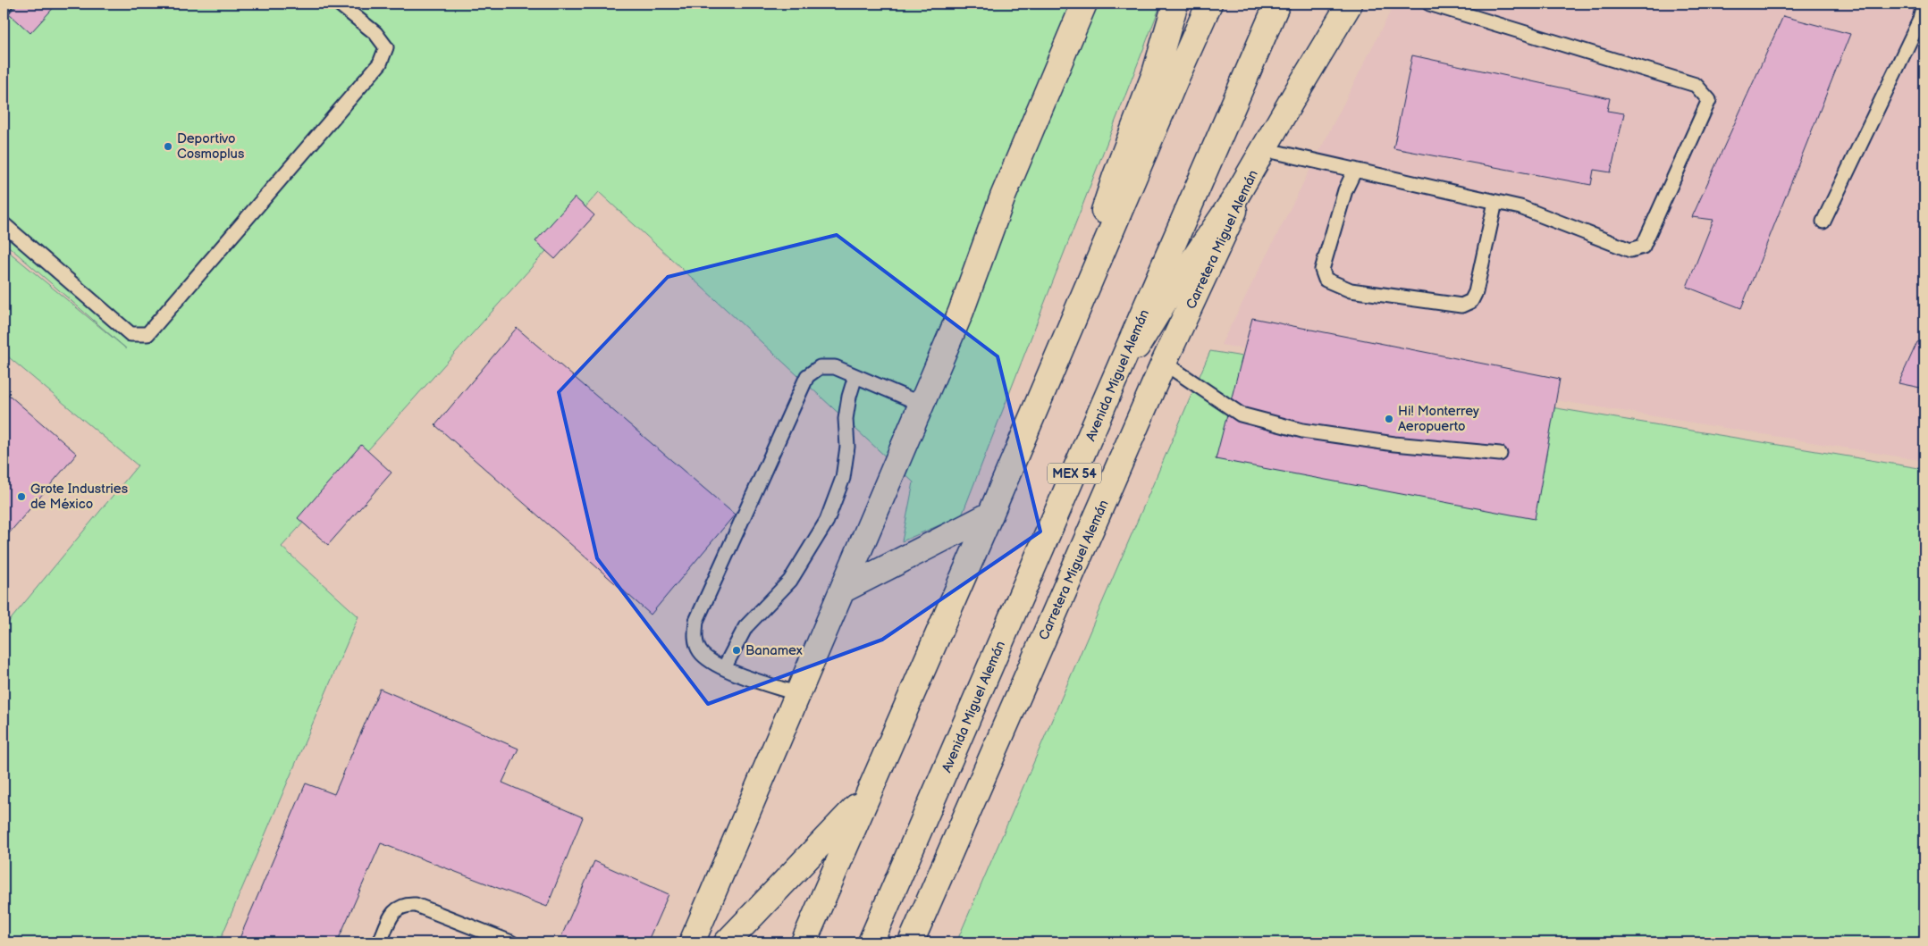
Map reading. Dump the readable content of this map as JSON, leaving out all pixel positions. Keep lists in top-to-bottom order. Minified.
{"streets":{"main road":["Carretera Miguel Alemán","Avenida Miguel Alemán","MEX 54"]},"places":["Deportivo Cosmoplus","Hi! Monterrey Aeropuerto","Grote Industries de México","Banamex"]}
